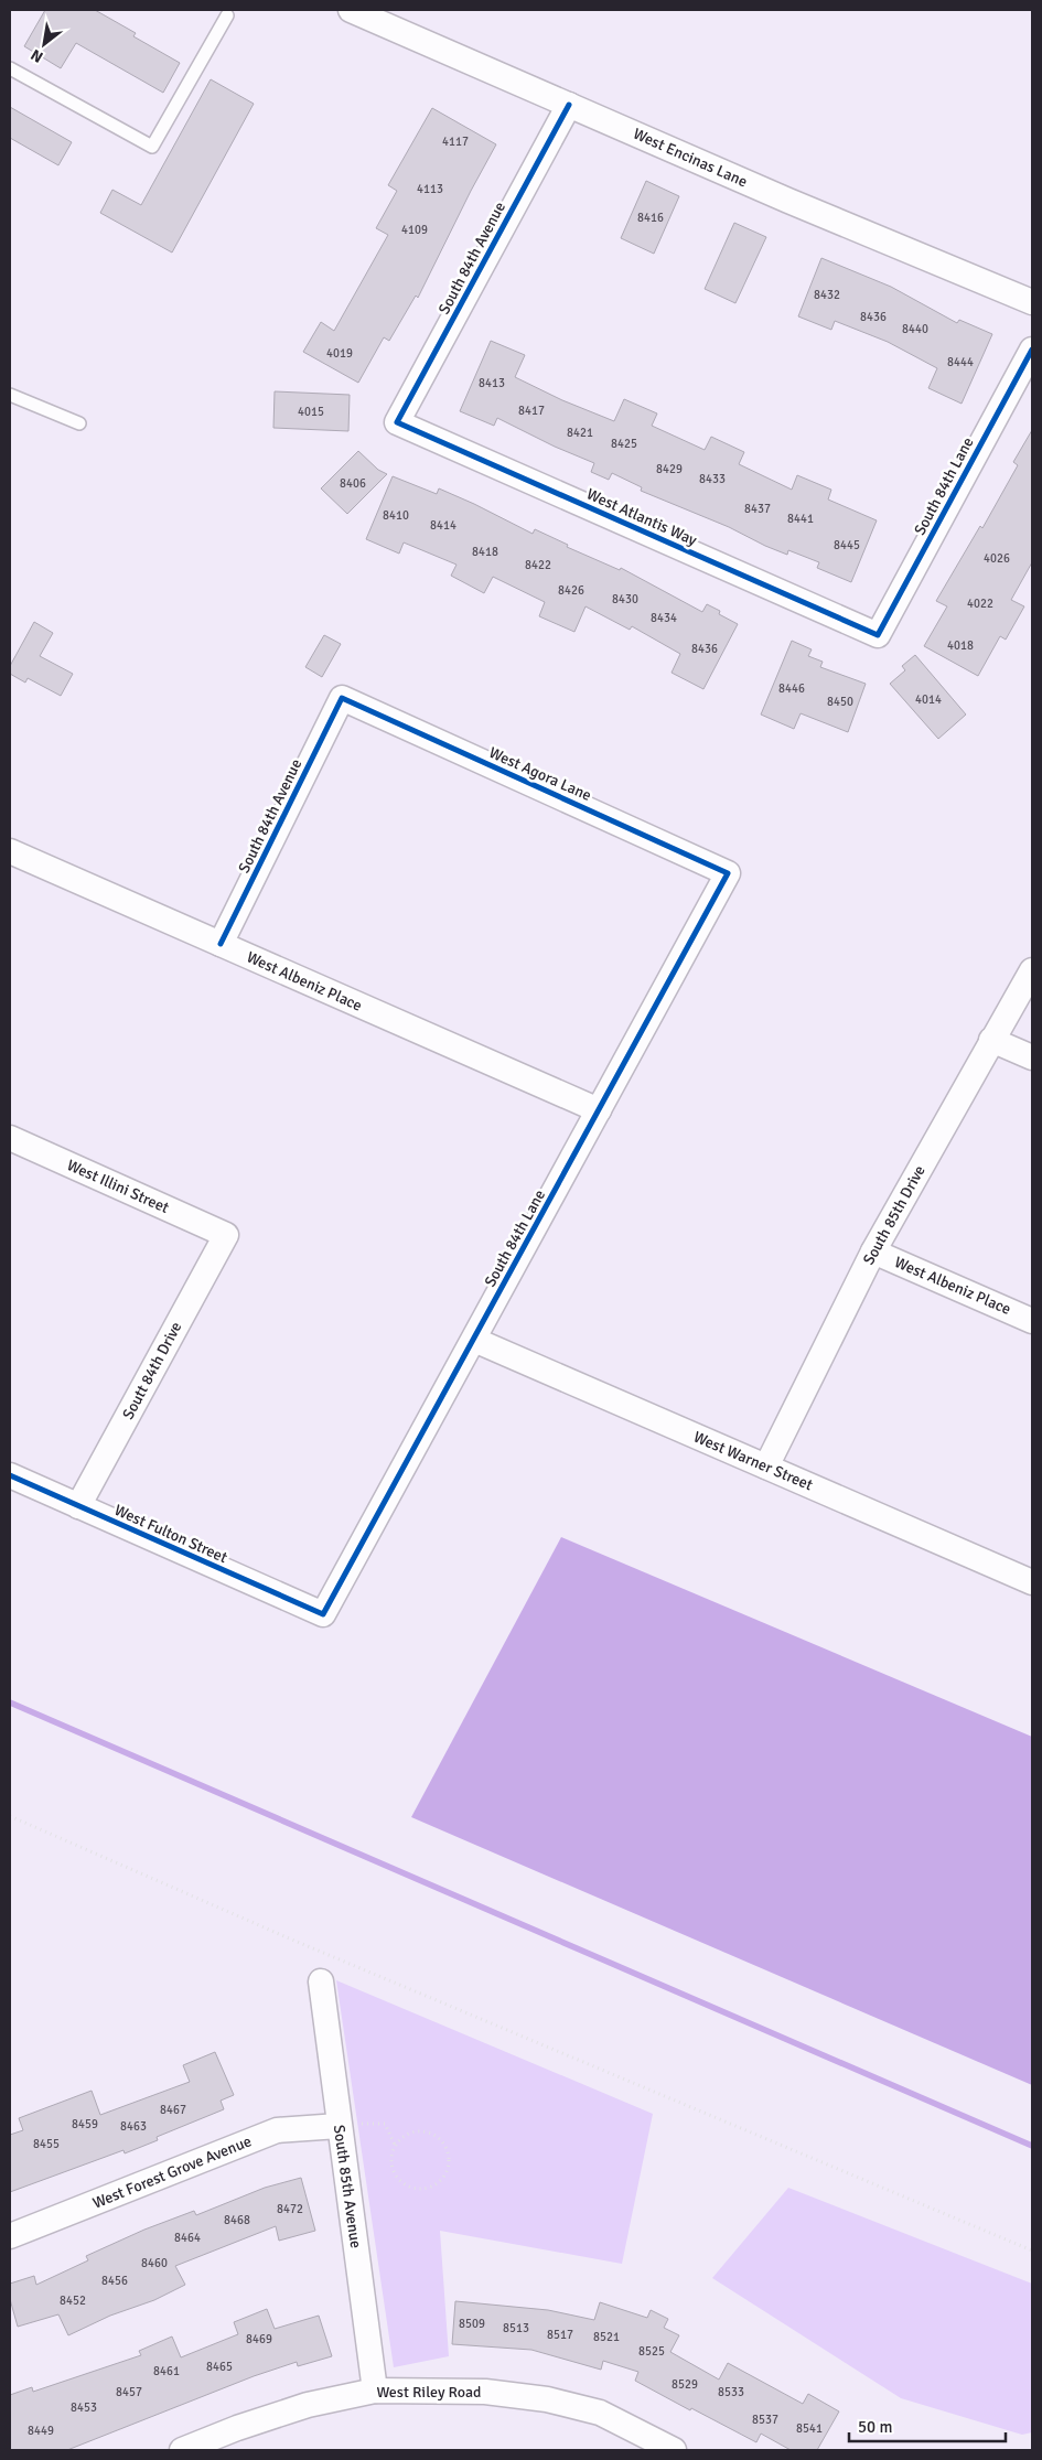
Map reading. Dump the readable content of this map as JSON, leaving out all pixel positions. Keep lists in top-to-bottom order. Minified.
{"streets":{"street":["West Encinas Lane","South 84th Avenue","South 84th Lane","West Atlantis Way","West Agora Lane","West Albeniz Place","West Illini Street","South 85th Drive","Soutt 84th Drive","West Warner Street","West Fulton Street","West Forest Grove Avenue","South 85th Avenue","West Riley Road"]},"crossings":[["West Encinas Lane","South 84th Avenue"],["South 84th Avenue","West Atlantis Way"],["South 84th Avenue","West Agora Lane"],["South 84th Avenue","West Albeniz Place"],["South 84th Lane","West Atlantis Way"],["South 84th Lane","West Agora Lane"],["South 84th Lane","West Albeniz Place"],["South 84th Lane","West Warner Street"],["South 84th Lane","West Fulton Street"],["West Albeniz Place","South 85th Drive"],["West Illini Street","Soutt 84th Drive"],["South 85th Drive","West Warner Street"],["Soutt 84th Drive","West Fulton Street"],["West Forest Grove Avenue","South 85th Avenue"],["South 85th Avenue","West Riley Road"]],"house_numbers":["4117","4113","8416","4109","8432","8436","8440","4019","8444","8413","8417","4015","8421","8425","8429","8433","8406","8437","8410","8441","8414","8445","8418","4026","8422","8426","8430","4022","8434","4018","8436","8446","4014","8450","8467","8459","8463","8455","8472","8468","8464","8460","8456","8452","8509","8513","8517","8521","8469","8525","8465","8461","8529","8457","8533","8453","8537","8541","8449"],"scale_bar":"50 m","north":"bottom left"}
